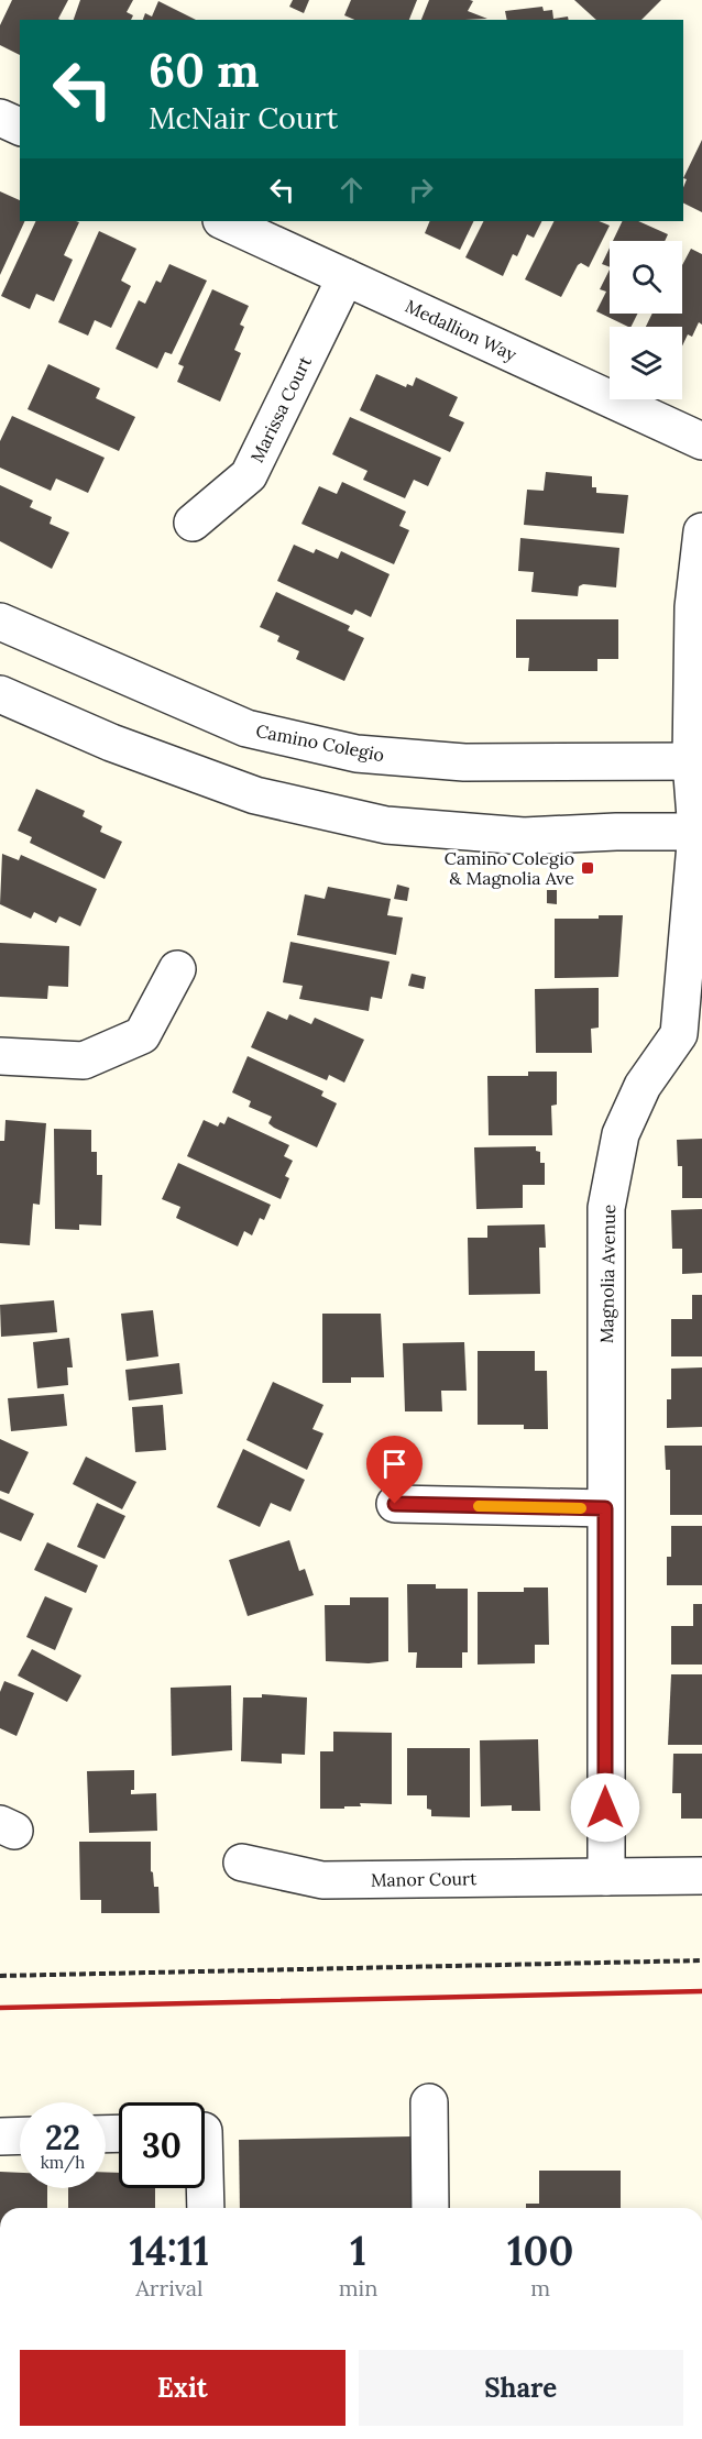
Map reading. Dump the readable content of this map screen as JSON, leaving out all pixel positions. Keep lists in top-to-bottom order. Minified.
{"streets":{"street":["Medallion Way","Marissa Court","Camino Colegio","Magnolia Avenue","Manor Court"]},"crossings":[["Medallion Way","Marissa Court"],["Camino Colegio","Magnolia Avenue"],["Magnolia Avenue","Manor Court"]],"places":{"transit":["Camino Colegio & Magnolia Ave"]},"page":{"turn":["60 m","McNair Court"],"speed":"22 km/h","limit":"30","eta":["14:11","Arrival","1","min","100","m"],"buttons":["Exit","Share"]}}
